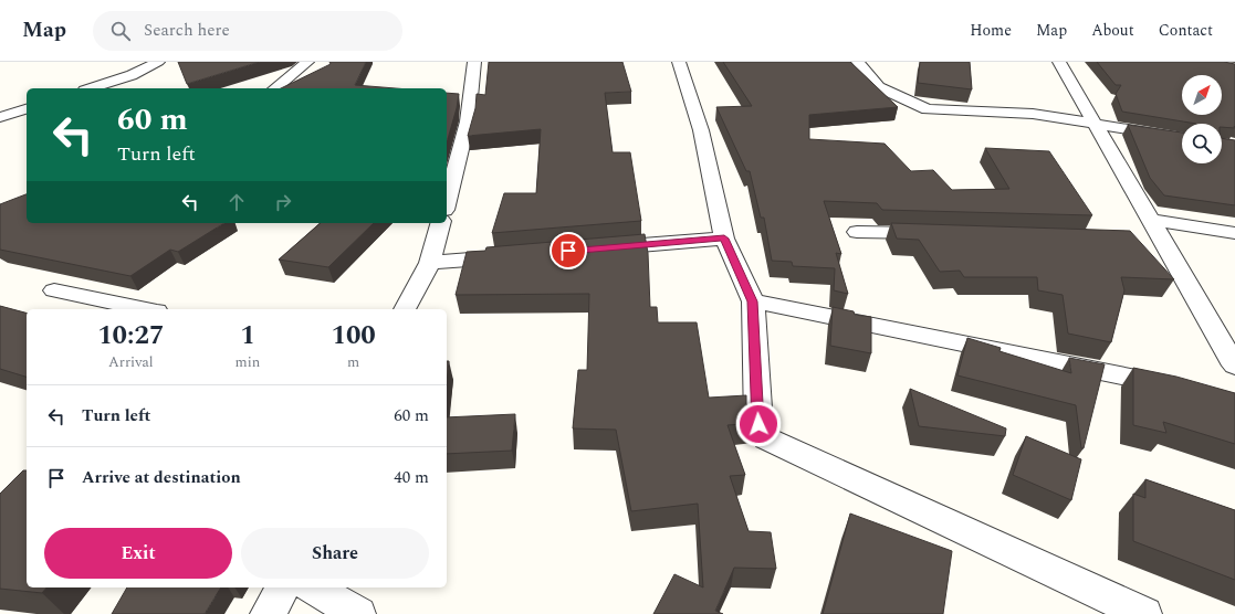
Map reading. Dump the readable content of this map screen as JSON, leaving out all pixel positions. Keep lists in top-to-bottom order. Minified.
{"north":"top right","page":{"header":"Map","search":"Search here","nav":["Home","Map","About","Contact"],"turn":["60 m","Turn left"],"eta":["10:27","Arrival","1","min","100","m"],"list":[{"name":"Turn left","value":"60 m"},{"name":"Arrive at destination","value":"40 m"}],"buttons":["Exit","Share"]}}
